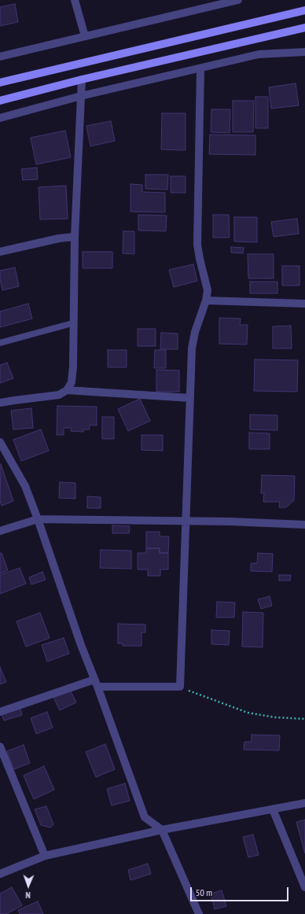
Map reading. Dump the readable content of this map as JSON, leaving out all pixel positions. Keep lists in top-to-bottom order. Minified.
{"scale_bar":"50 m","north":"bottom"}
